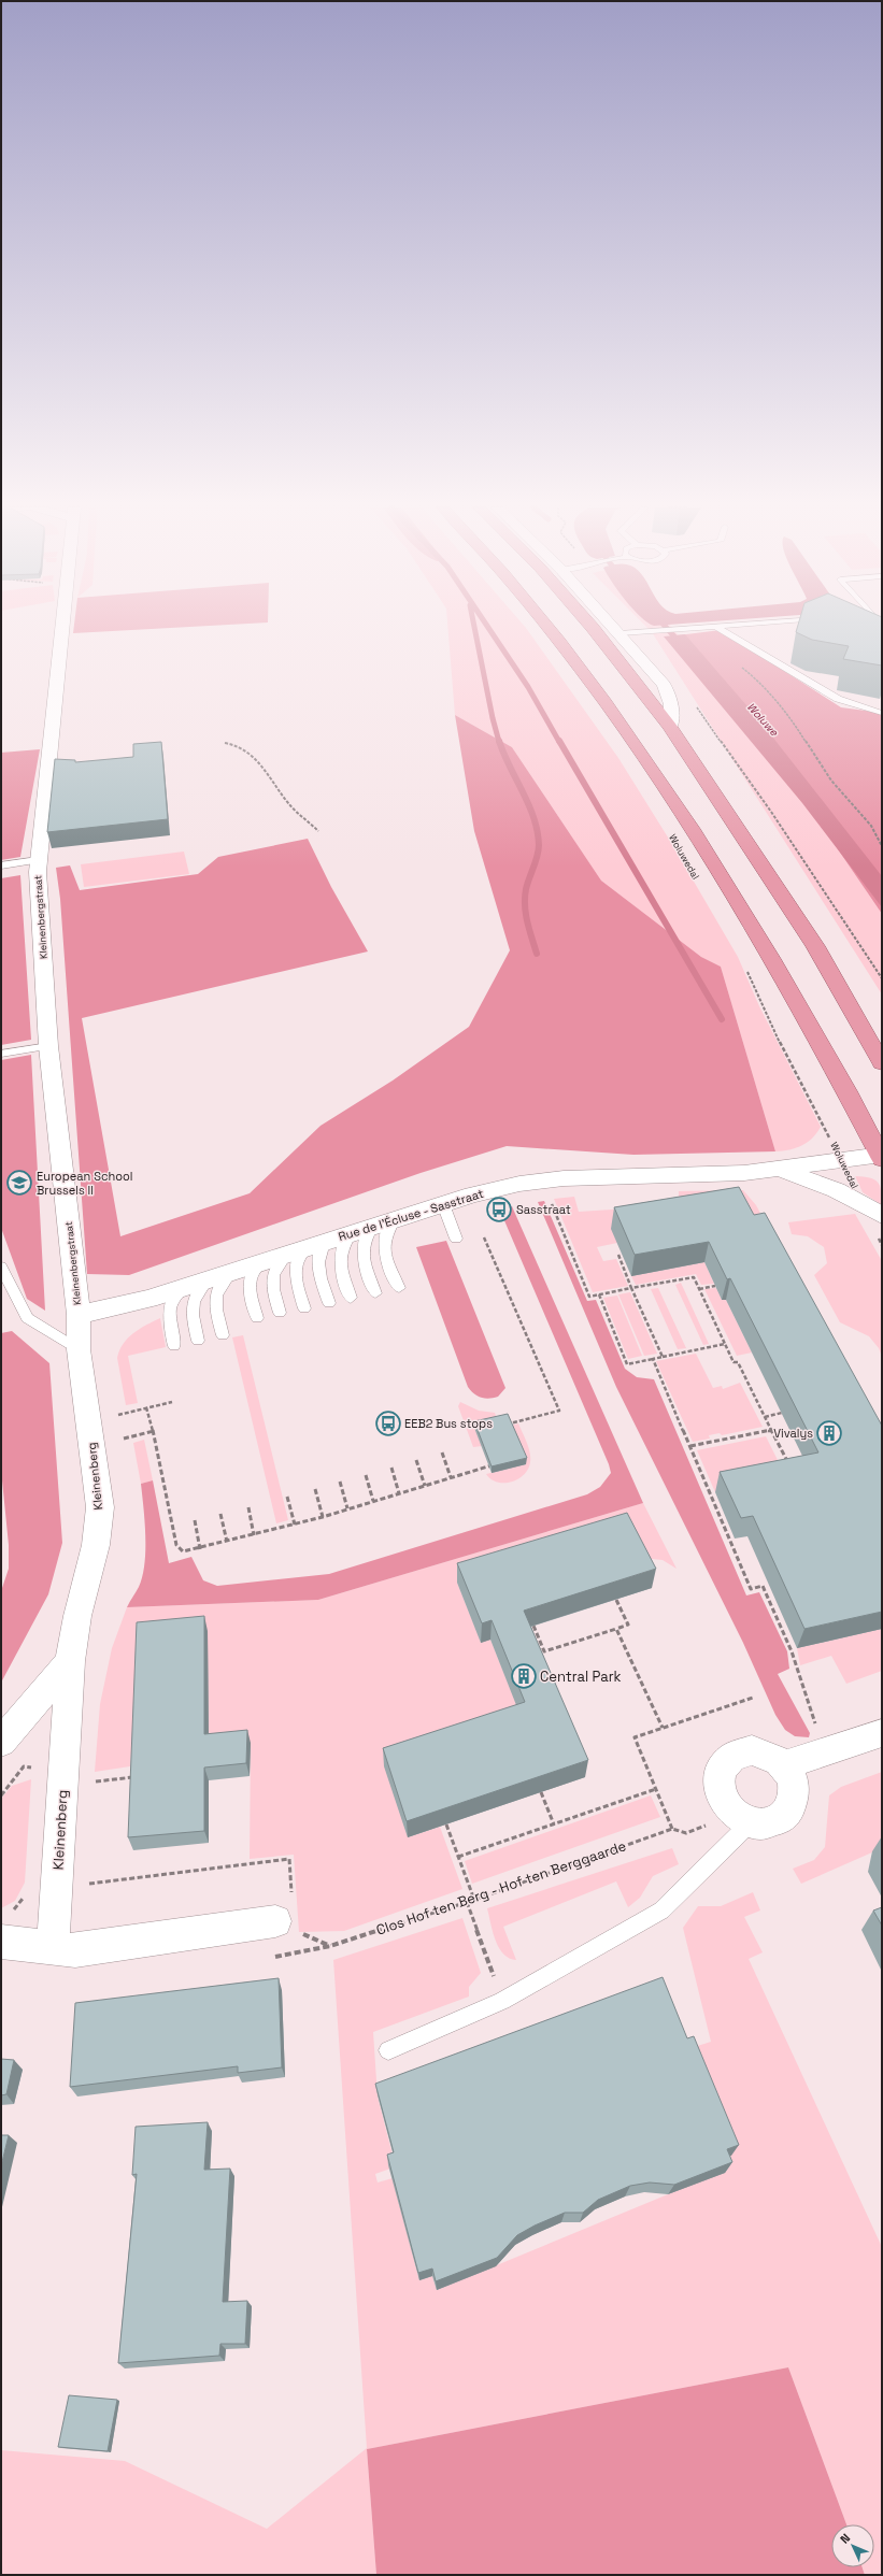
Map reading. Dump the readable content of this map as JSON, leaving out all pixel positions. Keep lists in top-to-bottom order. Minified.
{"streets":{"highway":["Woluwedal"],"street":["Kleinenbergstraat","Rue de l'Écluse - Sasstraat","Kleinenberg"],"path":["Clos Hof ten Berg - Hof ten Berggaarde"]},"crossings":[["Woluwedal","Rue de l'Écluse - Sasstraat"],["Kleinenbergstraat","Rue de l'Écluse - Sasstraat"],["Kleinenbergstraat","Kleinenberg"],["Rue de l'Écluse - Sasstraat","Kleinenberg"]],"water":["Woluwe"],"places":{"school or university":["European School Brussels II"],"bus stop":["Sasstraat","EEB2 Bus stops"],"building":["Vivalys","Central Park"]},"north":"top left"}
